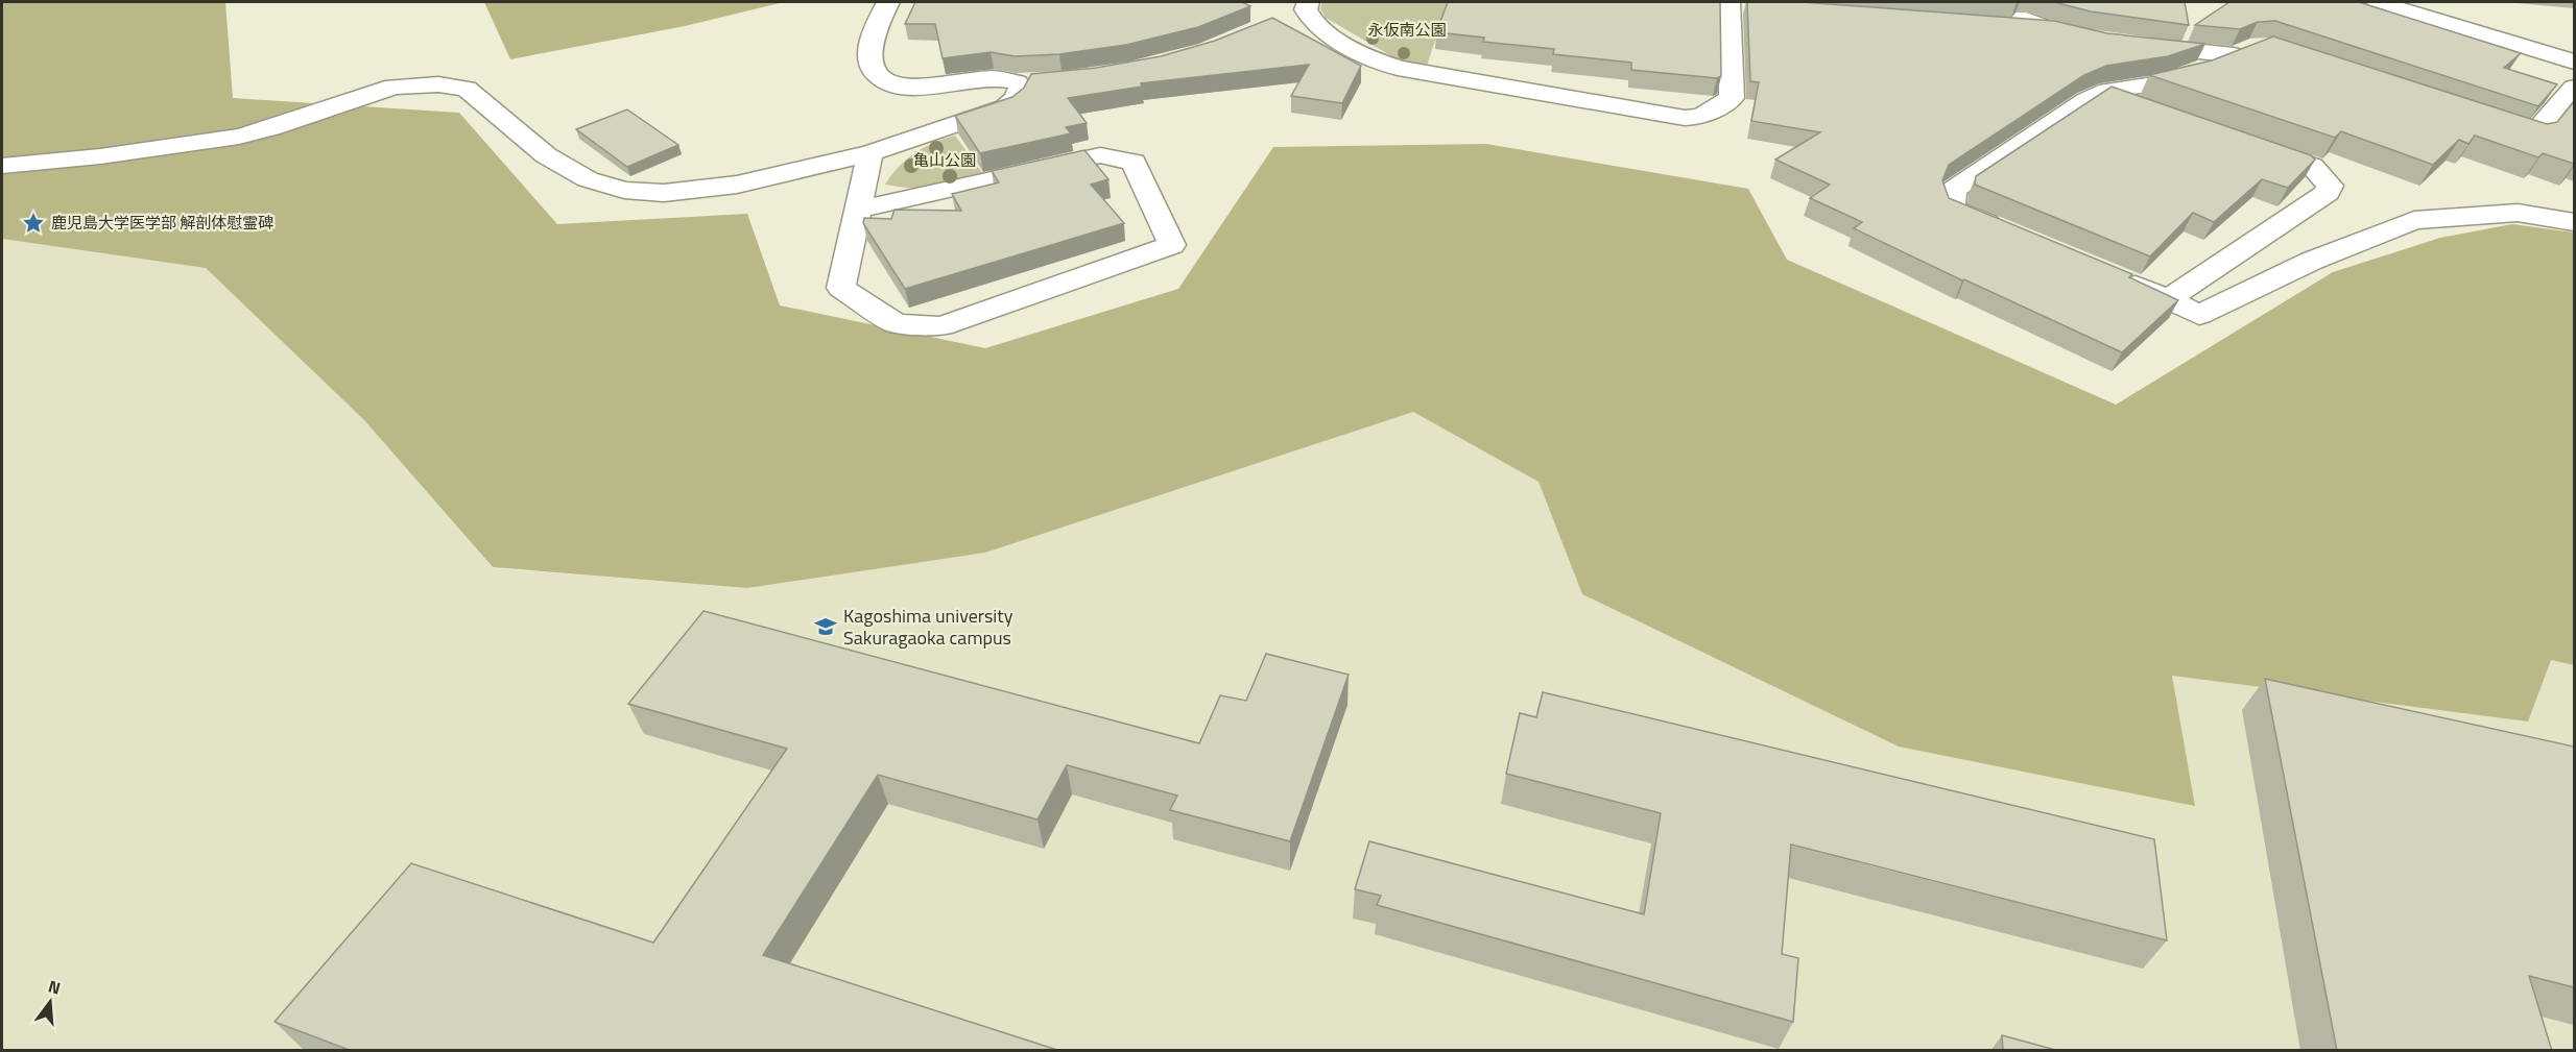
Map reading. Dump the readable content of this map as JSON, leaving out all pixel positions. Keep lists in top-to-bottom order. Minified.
{"parks":["永仮南公園","亀山公園"],"places":{"place":["鹿児島大学医学部 解剖体慰霊碑"],"school or university":["Kagoshima university Sakuragaoka campus"]},"north":"top"}
